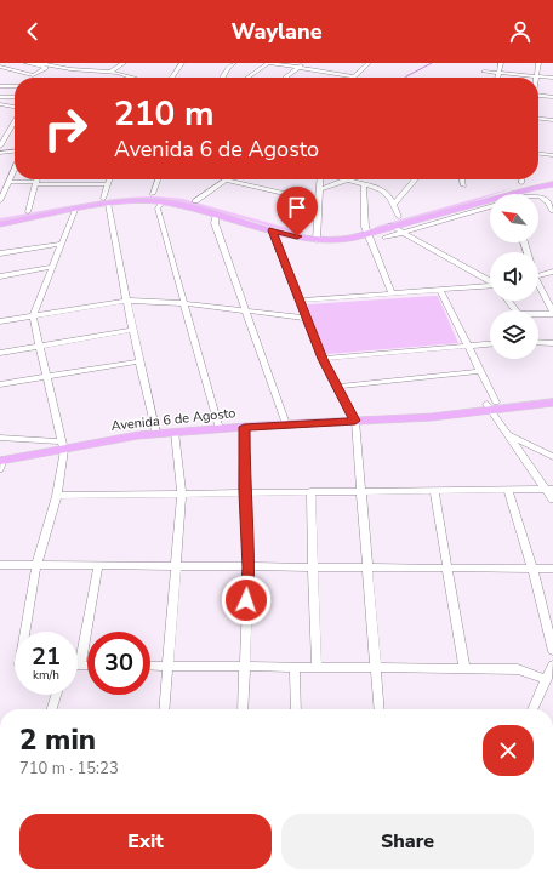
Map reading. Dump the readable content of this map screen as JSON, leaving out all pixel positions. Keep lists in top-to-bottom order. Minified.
{"streets":{"highway":["Avenida 6 de Agosto"]},"north":"top left","page":{"header":"Waylane","turn":["210 m","Avenida 6 de Agosto"],"speed":"21 km/h","limit":"30","heading":["2 min","710 m · 15:23"],"buttons":["Exit","Share"]}}
